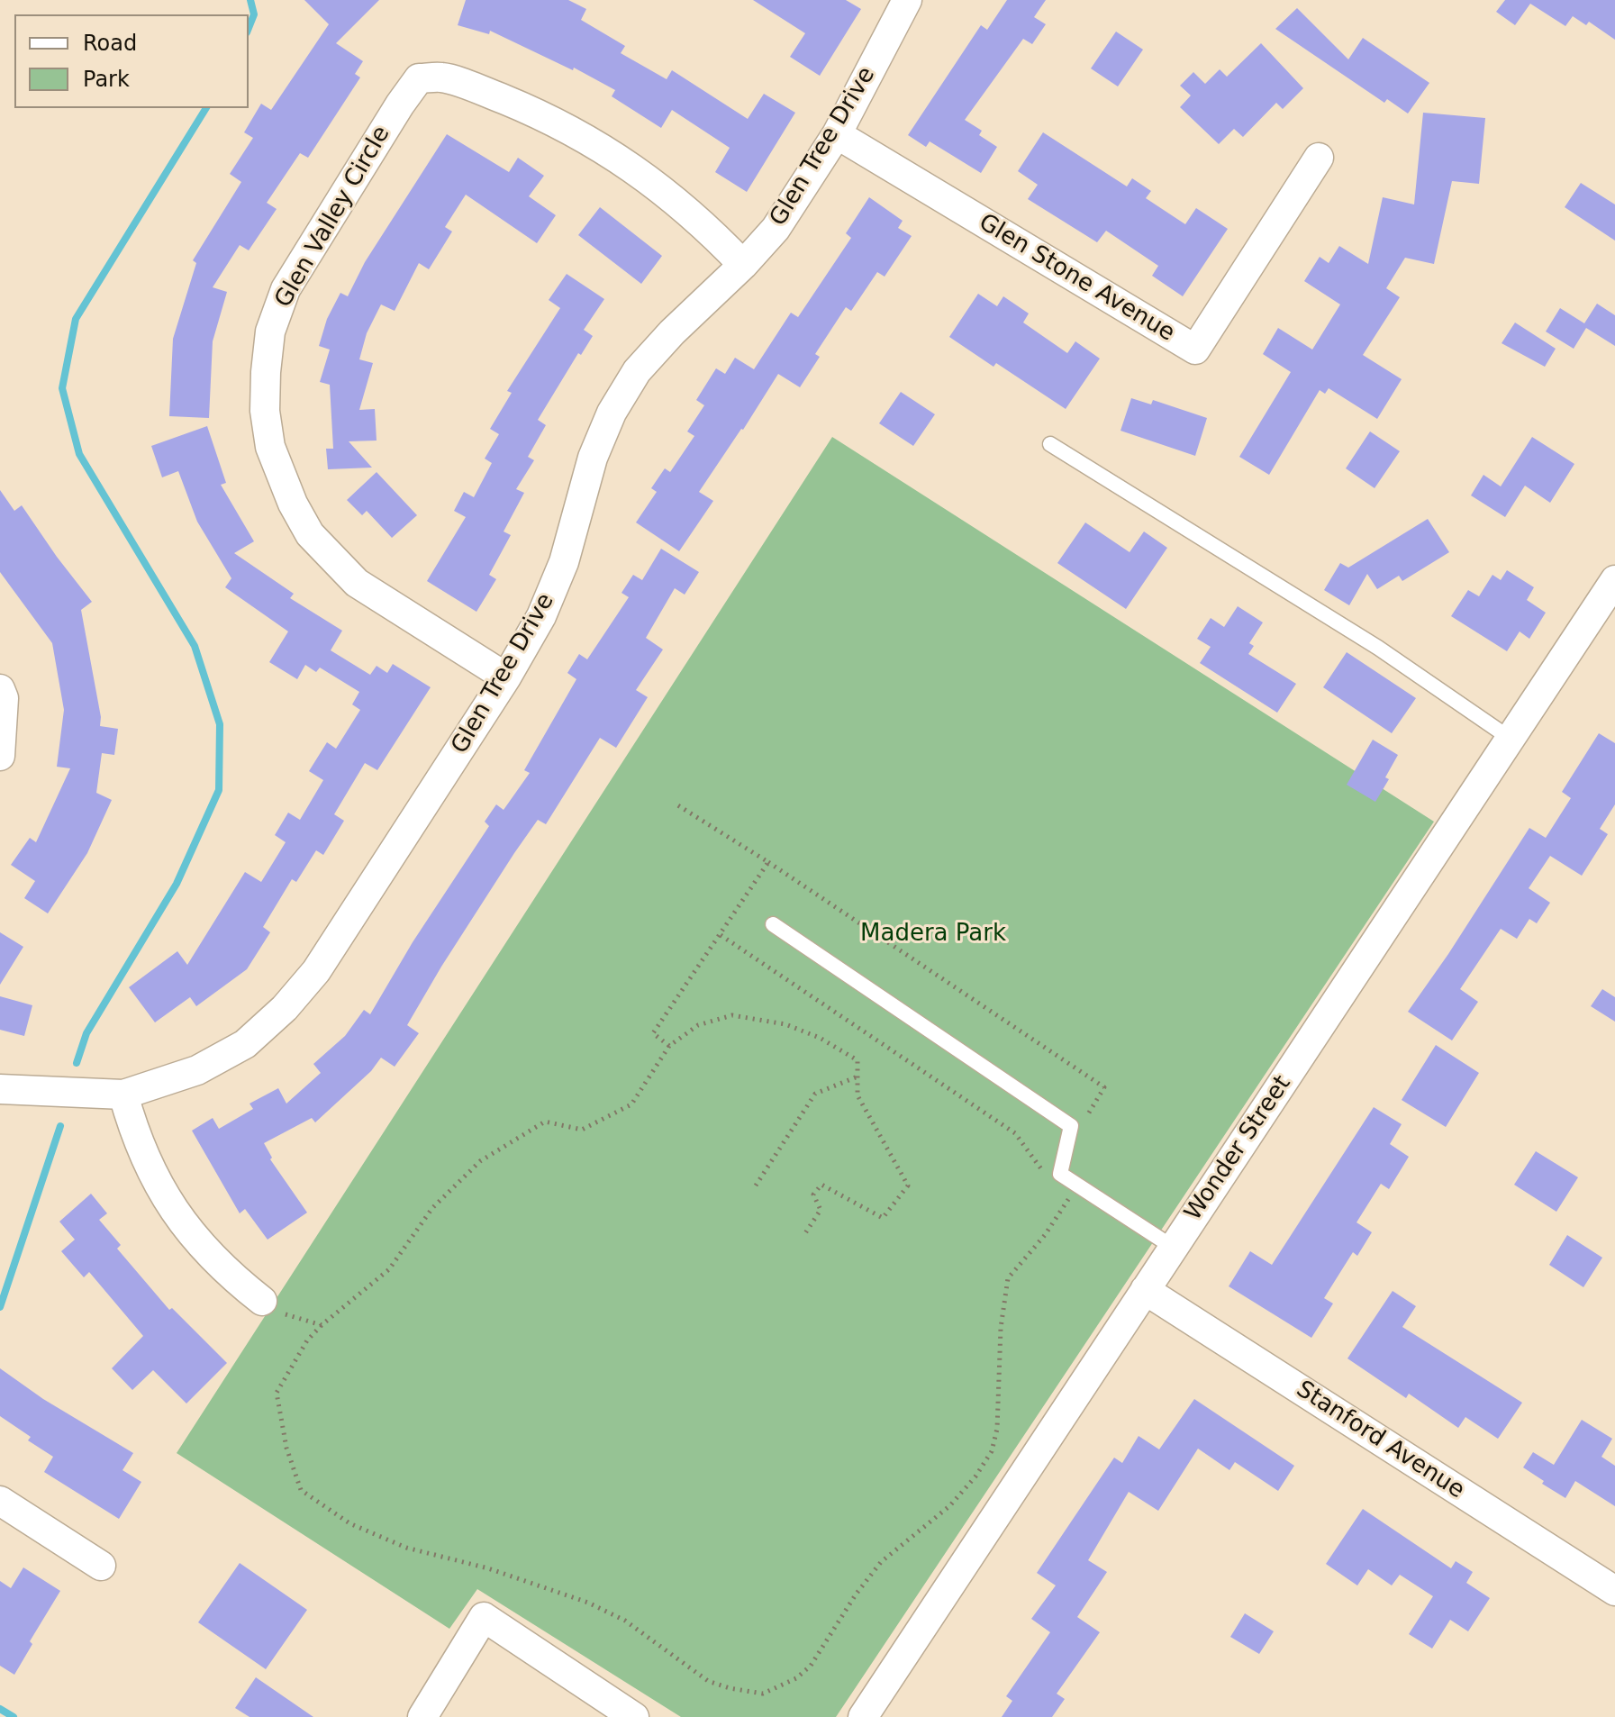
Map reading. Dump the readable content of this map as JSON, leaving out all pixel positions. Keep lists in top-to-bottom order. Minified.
{"streets":{"street":["Glen Tree Drive","Glen Valley Circle","Glen Stone Avenue","Wonder Street","Stanford Avenue"]},"crossings":[["Glen Tree Drive","Glen Valley Circle"],["Glen Tree Drive","Glen Stone Avenue"],["Wonder Street","Stanford Avenue"]],"parks":["Madera Park"],"legend":["Road","Park"]}
